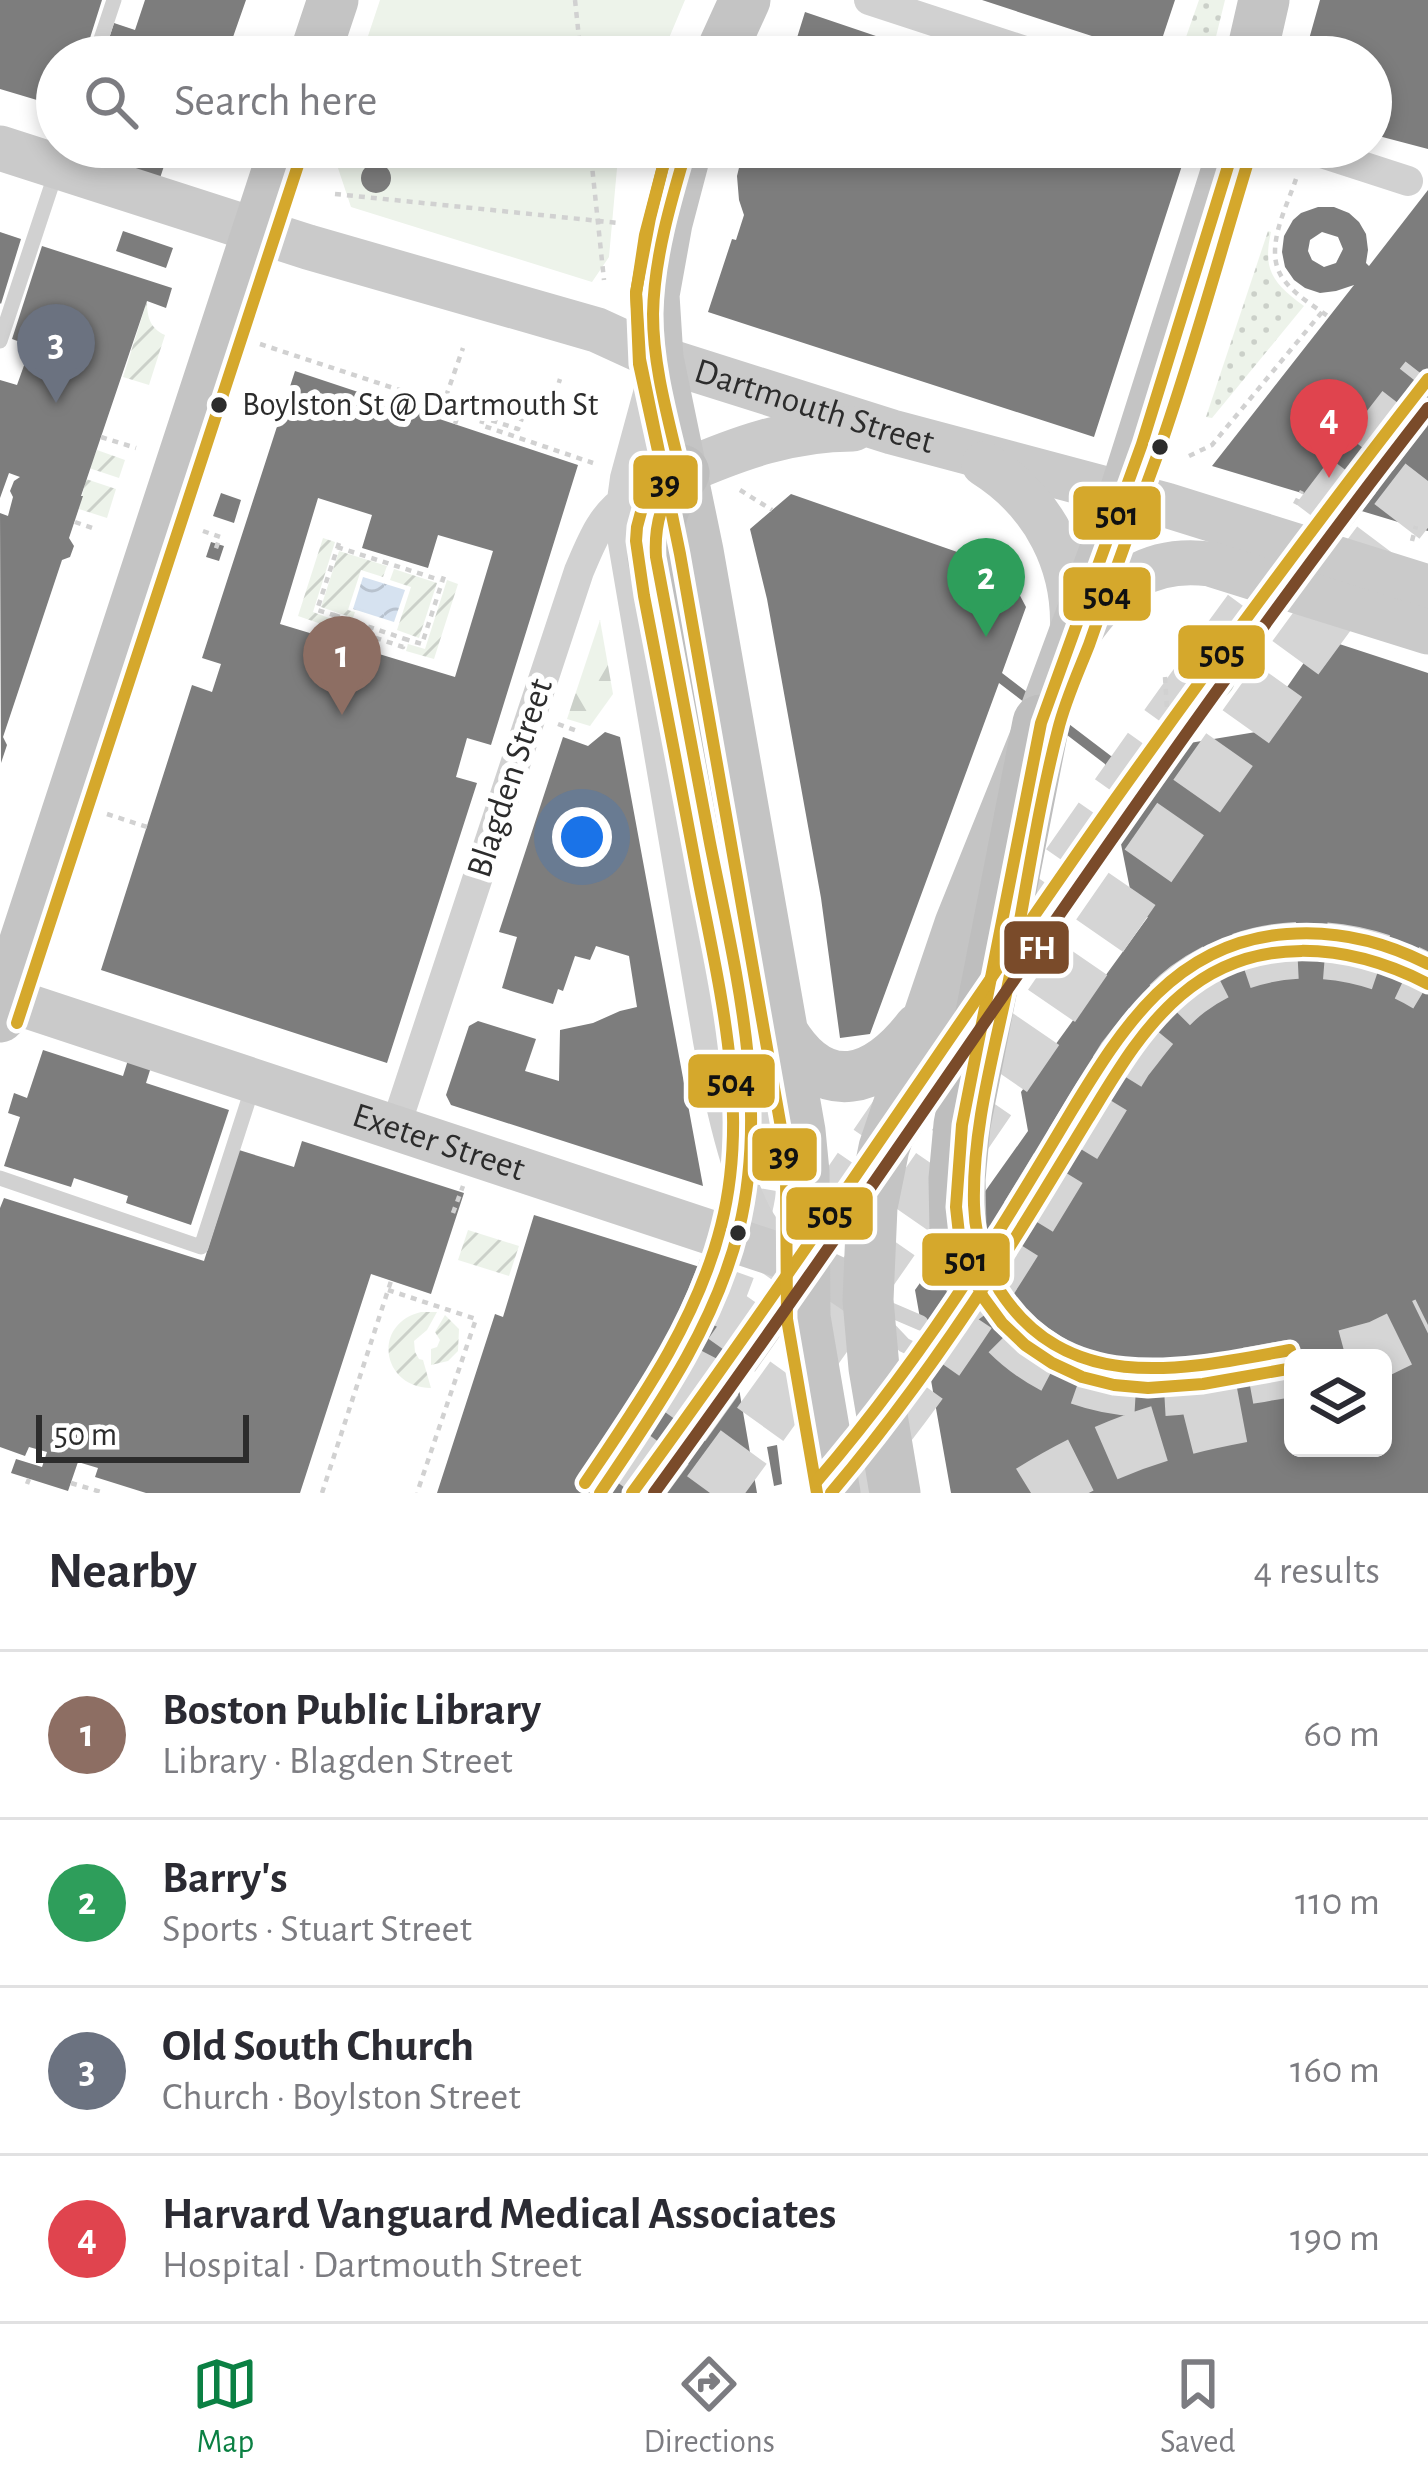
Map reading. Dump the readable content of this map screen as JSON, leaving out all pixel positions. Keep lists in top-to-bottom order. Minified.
{"streets":{"main road":["Dartmouth Street","Exeter Street"],"street":["Blagden Street"]},"crossings":[["Blagden Street","Exeter Street"]],"places":["Boylston St @ Dartmouth St"],"lines":["transit line 501","transit line 39","transit line 504","transit line 505","transit line FH"],"scale_bar":"50 m","page":{"search":"Search here","pins":["3","4","2","1"],"scale":"50 m","heading":["Nearby","4 results"],"list":[{"mark":"1","name":"Boston Public Library","note":"Library · Blagden Street","value":"60 m"},{"mark":"2","name":"Barry's","note":"Sports · Stuart Street","value":"110 m"},{"mark":"3","name":"Old South Church","note":"Church · Boylston Street","value":"160 m"},{"mark":"4","name":"Harvard Vanguard Medical Associates","note":"Hospital · Dartmouth Street","value":"190 m"}],"nav":["Map","Directions","Saved"]}}
